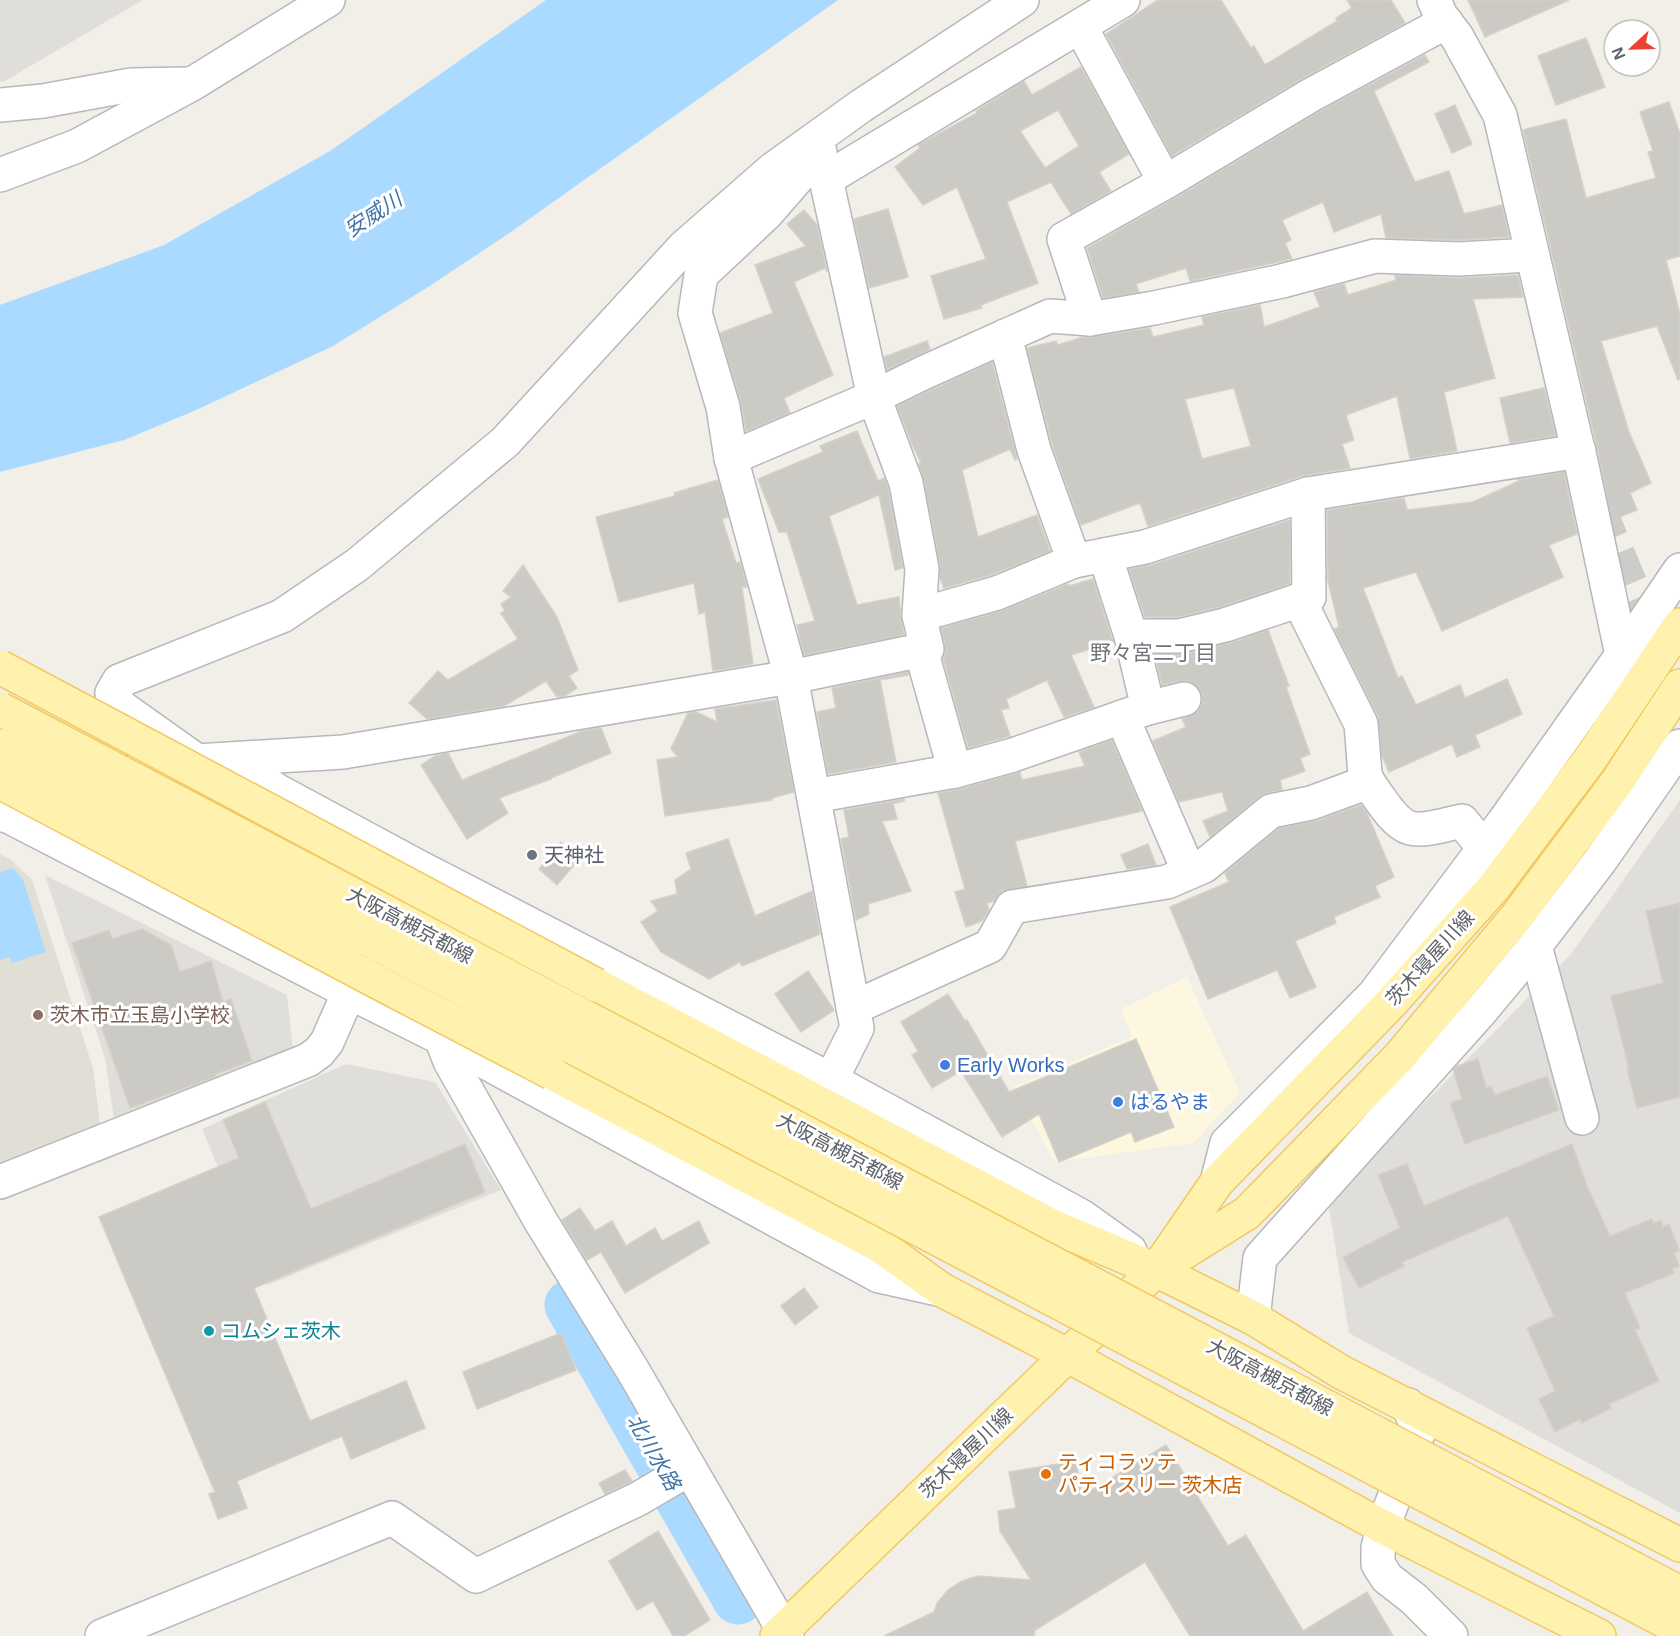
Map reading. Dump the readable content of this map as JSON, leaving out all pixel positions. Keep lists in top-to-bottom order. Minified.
{"streets":{"main road":["大阪高槻京都線","茨木寝屋川線"]},"districts":["野々宮二丁目"],"water":["安威川","北川水路"],"places":["天神社","茨木市立玉島小学校","Early Works","はるやま","コムシェ茨木","ティコラッテ パティスリー 茨木店"],"north":"left"}
